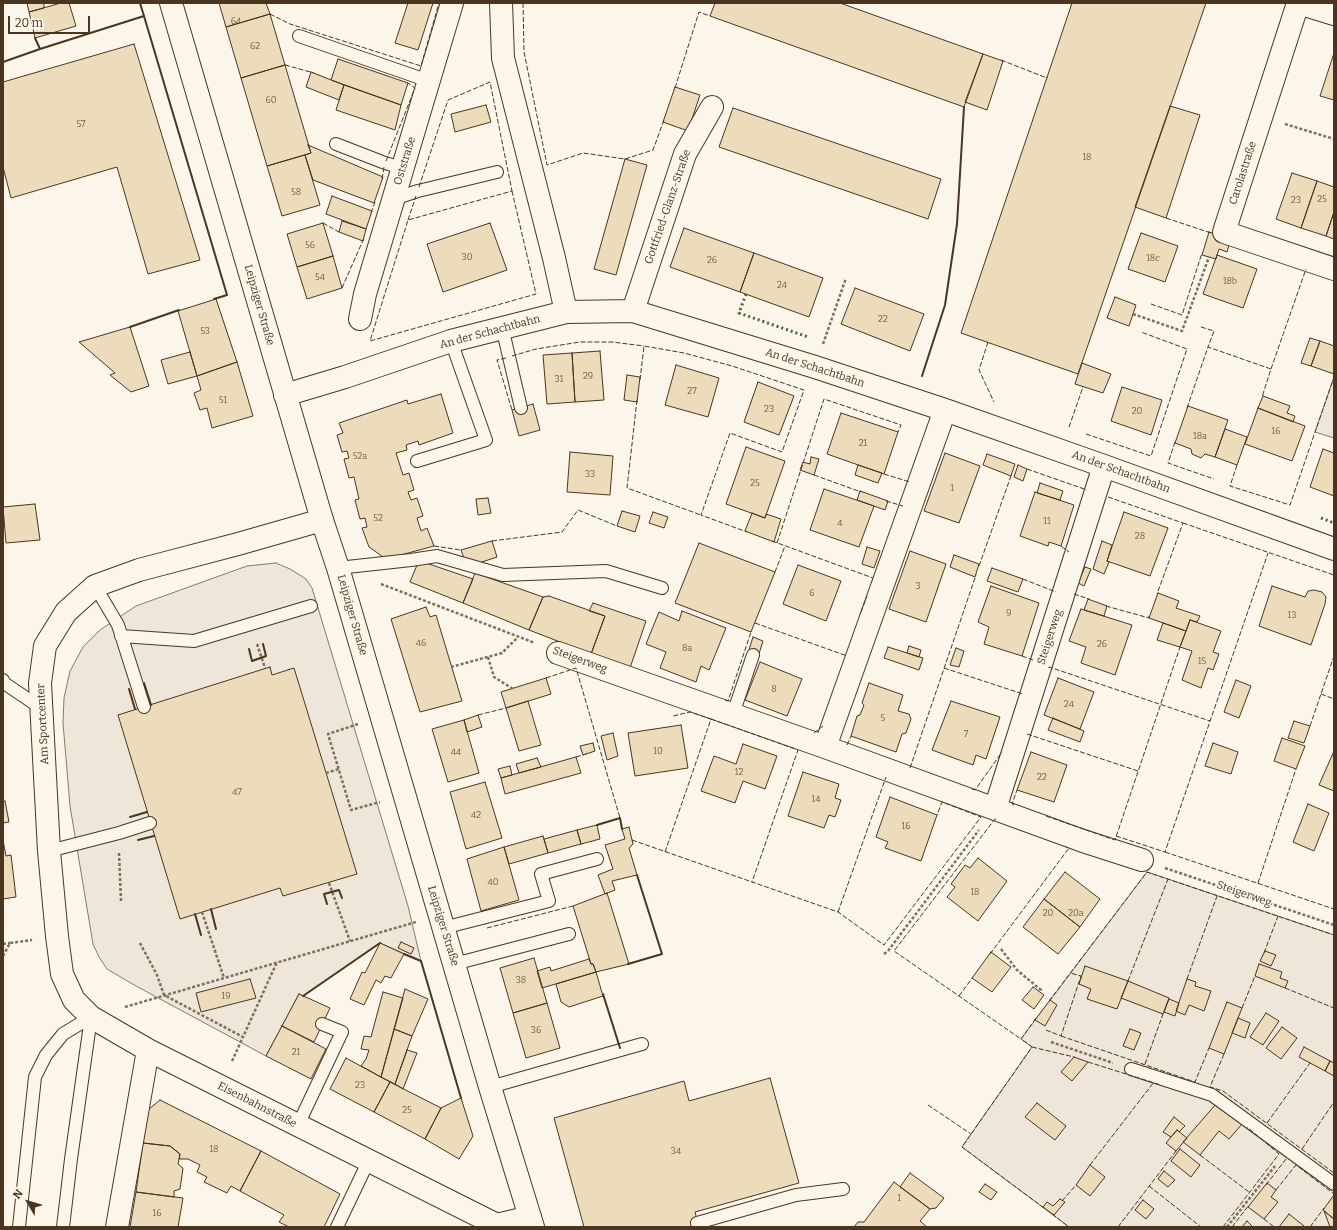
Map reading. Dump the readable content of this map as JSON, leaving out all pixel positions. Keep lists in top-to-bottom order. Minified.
{"streets":{"street":["Oststraße","Carolastraße","Gottfried-Glanz-Straße","Leipziger Straße","An der Schachtbahn","Steigerweg","Am Sportcenter","Eisenbahnstraße"]},"crossings":[["Gottfried-Glanz-Straße","An der Schachtbahn"],["Leipziger Straße","An der Schachtbahn"],["Leipziger Straße","Am Sportcenter"],["Leipziger Straße","Eisenbahnstraße"],["An der Schachtbahn","Steigerweg"],["Am Sportcenter","Eisenbahnstraße"]],"house_numbers":["64","62","60","57","18","58","25","23","56","30","18c","26","54","18b","24","22","53","29","31","27","51","23","20","16","18a","21","52a","33","25","1","52","11","4","28","3","6","9","13","46","26","8a","15","8","24","5","7","10","44","12","22","47","14","42","16","40","18","20","20a","38","19","36","21","23","25","18","34","1","16"],"scale_bar":"20 m","north":"top left"}
